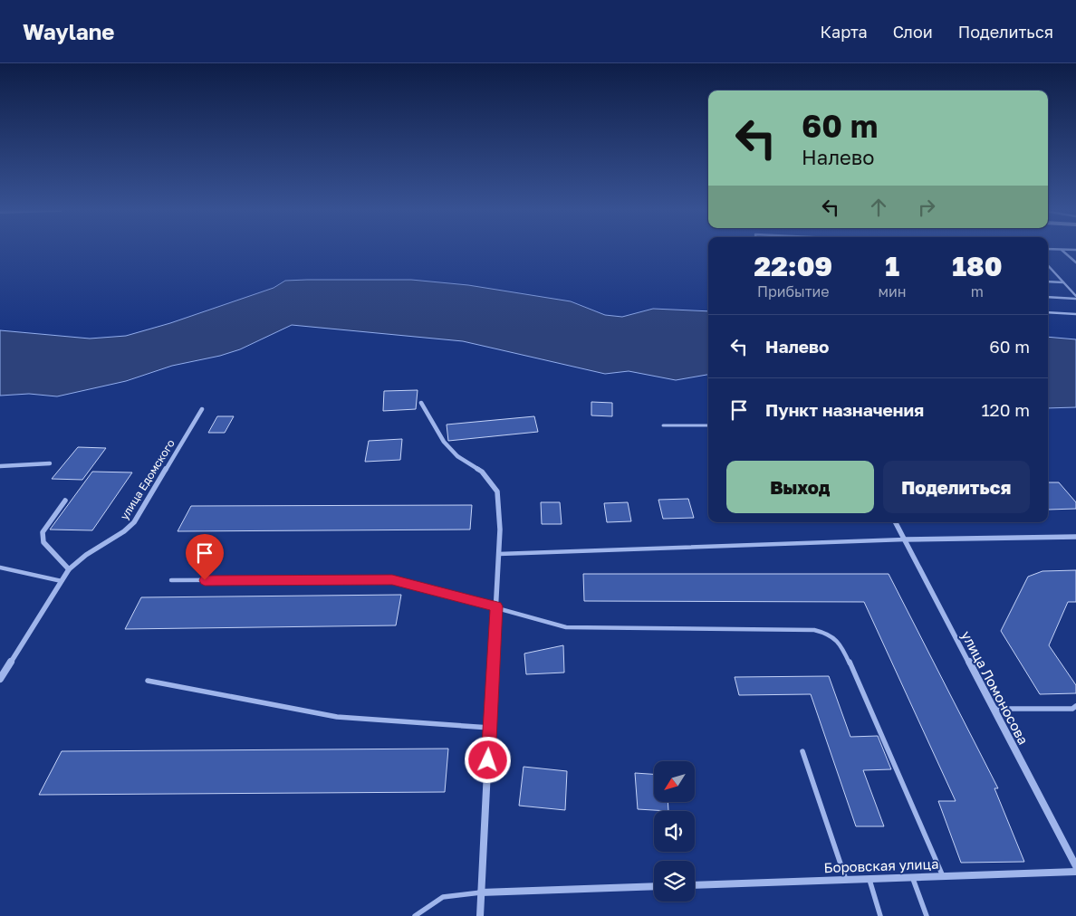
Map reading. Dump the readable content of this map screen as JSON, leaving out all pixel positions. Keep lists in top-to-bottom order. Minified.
{"streets":{"street":["улица Едомского","улица Ломоносова","Боровская улица"]},"north":"bottom left","page":{"header":"Waylane","nav":["Карта","Слои","Поделиться"],"turn":["60 m","Налево"],"eta":["22:09","Прибытие","1","мин","180","m"],"list":[{"name":"Налево","value":"60 m"},{"name":"Пункт назначения","value":"120 m"}],"buttons":["Выход","Поделиться"]}}
